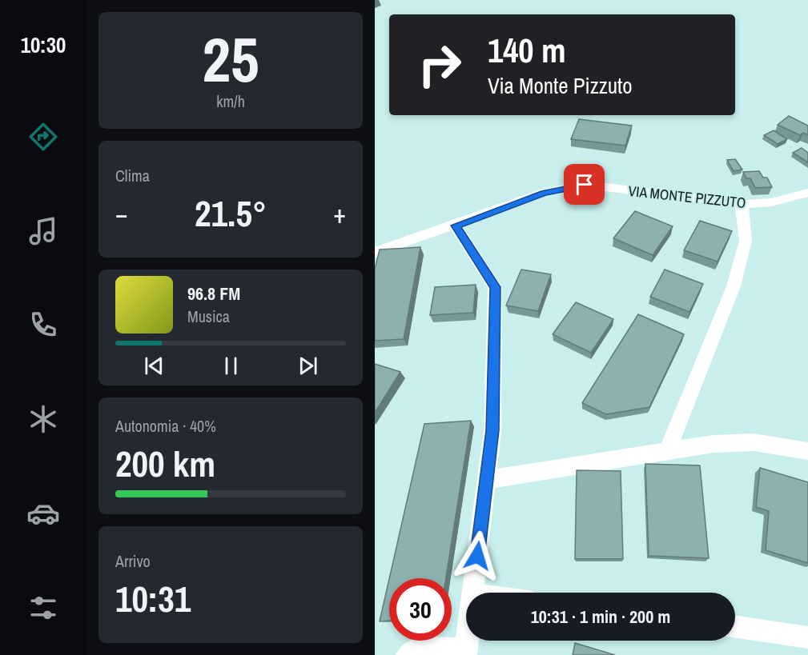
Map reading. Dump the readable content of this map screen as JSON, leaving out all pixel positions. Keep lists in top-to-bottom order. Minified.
{"streets":{"street":["VIA MONTE PIZZUTO"]},"page":{"tabs":"10:30","tile":[["25","km/h"],"Clima",["Autonomia · 40%","200 km"],["Arrivo","10:31"]],"turn":["140 m","Via Monte Pizzuto"],"heat":["−","21.5°","+"],"song":["96.8 FM","Musica"],"limit":"30","trip":"10:31 · 1 min · 200 m"}}
